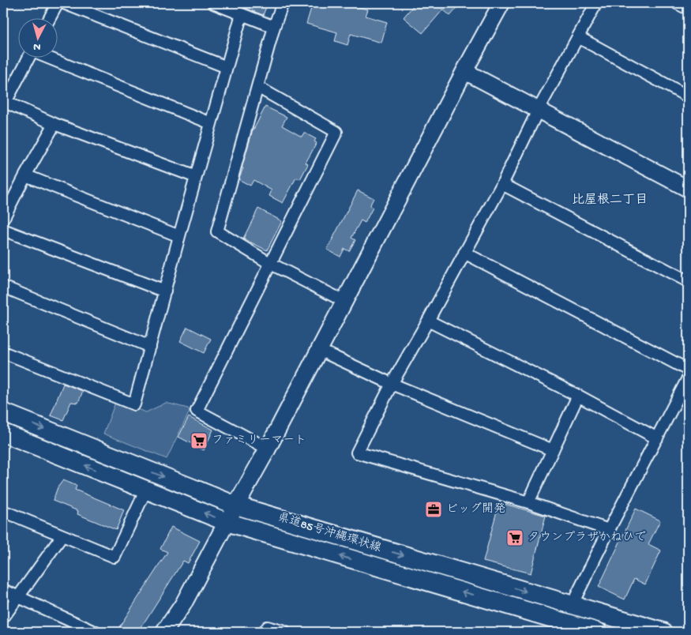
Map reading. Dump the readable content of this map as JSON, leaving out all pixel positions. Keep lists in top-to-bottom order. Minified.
{"streets":{"main road":["県道85号沖縄環状線"]},"districts":["比屋根二丁目"],"places":{"supermarket":["ファミリーマート","タウンプラザかねひで"],"office":["ビッグ開発"]},"north":"bottom"}
